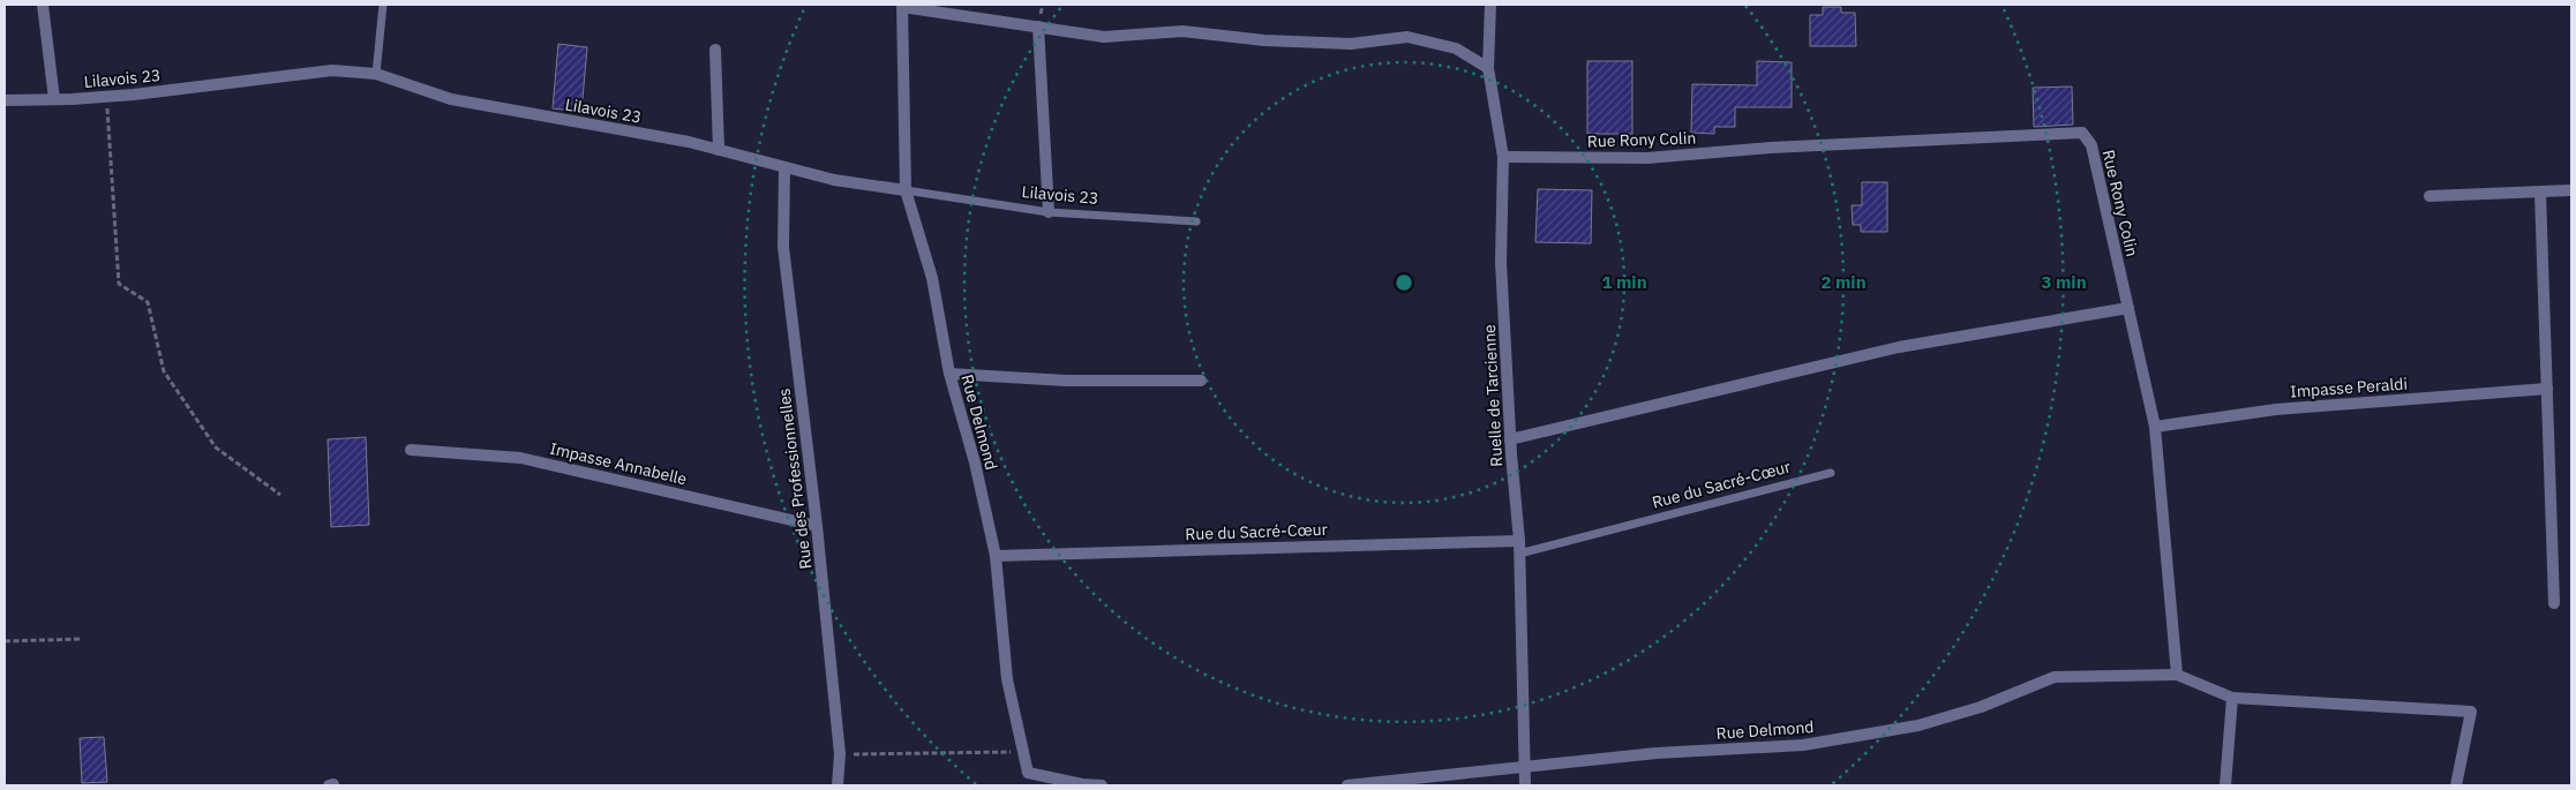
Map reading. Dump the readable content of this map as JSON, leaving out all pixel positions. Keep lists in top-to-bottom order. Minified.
{"streets":{"street":["Lilavois 23","Rue Rony Colin","Impasse Peraldi","Ruelle de Tarcienne","Rue Delmond","Impasse Annabelle","Rue des Professionnelles","Rue du Sacré-Cœur"]},"crossings":[["Lilavois 23","Rue Delmond"],["Lilavois 23","Rue des Professionnelles"],["Rue Rony Colin","Impasse Peraldi"],["Rue Rony Colin","Ruelle de Tarcienne"],["Rue Rony Colin","Rue Delmond"],["Ruelle de Tarcienne","Rue Delmond"],["Ruelle de Tarcienne","Rue du Sacré-Cœur"],["Rue Delmond","Rue du Sacré-Cœur"],["Impasse Annabelle","Rue des Professionnelles"]],"rings":["1 min","2 min","3 min"]}
